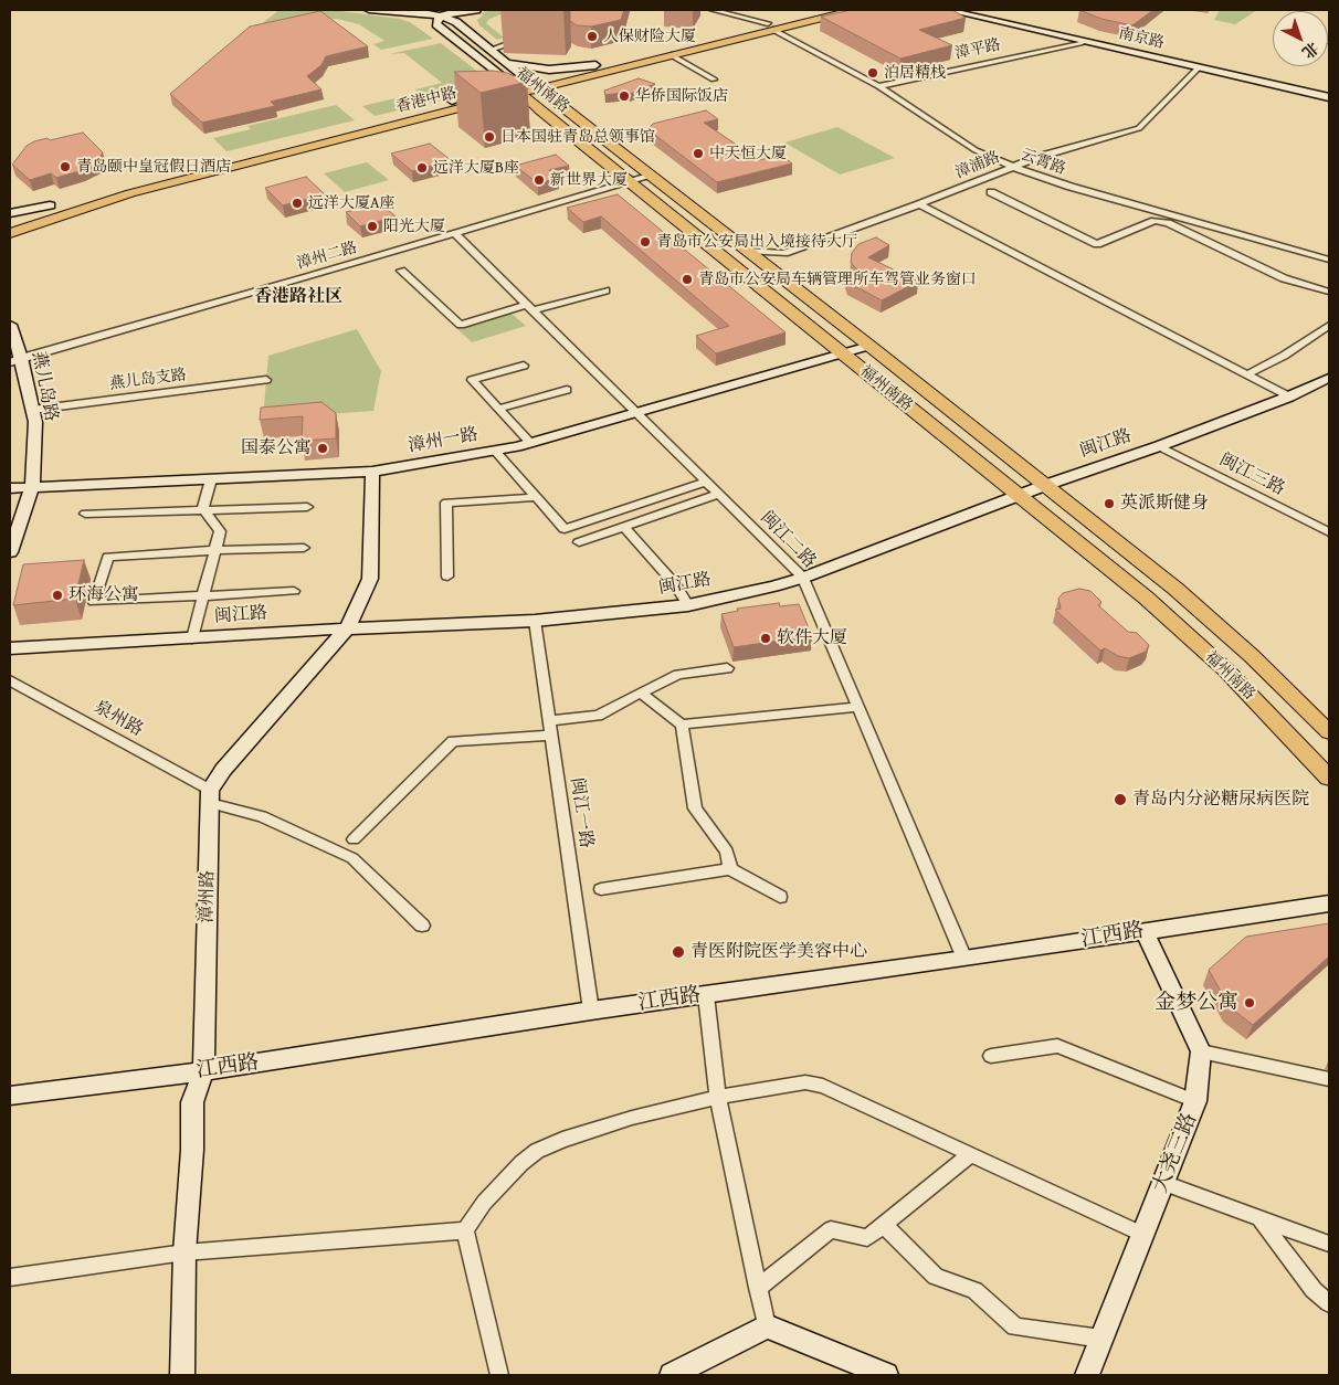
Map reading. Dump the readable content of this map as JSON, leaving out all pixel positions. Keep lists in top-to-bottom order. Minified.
{"streets":{"main road":["南京路","福州南路","香港中路","燕儿岛路","漳州一路","闽江路","漳州路","江西路","大尧三路"],"street":["漳平路","云霄路","漳浦路","漳州二路","燕儿岛支路","闽江三路","闽江二路","泉州路","闽江一路"]},"crossings":[["南京路","漳平路"],["南京路","漳浦路"],["漳平路","云霄路"],["福州南路","香港中路"],["福州南路","漳浦路"],["福州南路","漳州二路"],["福州南路","漳州一路"],["福州南路","闽江路"],["香港中路","云霄路"],["云霄路","漳浦路"],["漳州二路","燕儿岛路"],["漳州二路","闽江二路"],["燕儿岛支路","燕儿岛路"],["燕儿岛路","漳州一路"],["漳州一路","闽江二路"],["闽江路","闽江三路"],["闽江路","闽江二路"],["闽江路","闽江一路"],["闽江二路","江西路"],["泉州路","漳州路"],["闽江一路","江西路"],["漳州路","江西路"]],"districts":["香港路社区"],"places":["人保财险大厦","泊居精栈","华侨国际饭店","日本国驻青岛总领事馆","中天恒大厦","青岛颐中皇冠假日酒店","远洋大厦B座","新世界大厦","远洋大厦A座","阳光大厦","青岛市公安局出入境接待大厅","青岛市公安局车辆管理所车驾管业务窗口","国泰公寓","英派斯健身","环海公寓","软件大厦","青岛内分泌糖尿病医院","青医附院医学美容中心","金梦公寓"],"north":"bottom right"}
